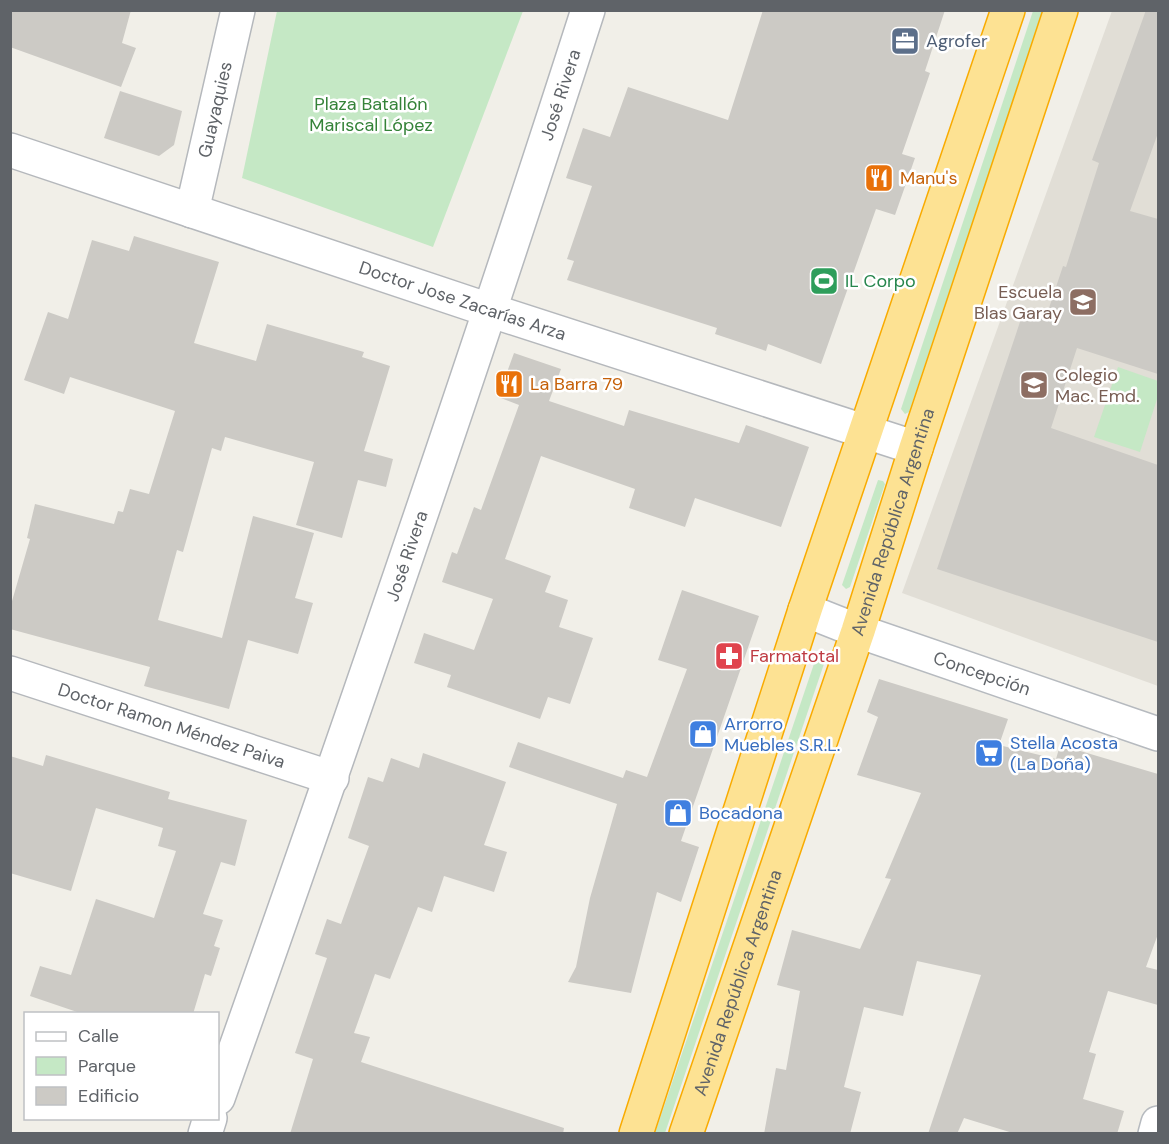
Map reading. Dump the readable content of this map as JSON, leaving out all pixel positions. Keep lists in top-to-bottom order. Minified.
{"streets":{"highway":["Avenida República Argentina"],"street":["José Rivera","Guayaquies","Doctor Jose Zacarías Arza","Concepción","Doctor Ramon Méndez Paiva"]},"crossings":[["José Rivera","Doctor Jose Zacarías Arza"],["José Rivera","Doctor Ramon Méndez Paiva"],["Guayaquies","Doctor Jose Zacarías Arza"],["Doctor Jose Zacarías Arza","Avenida República Argentina"],["Avenida República Argentina","Concepción"]],"parks":["Plaza Batallón Mariscal López"],"places":{"office":["Agrofer"],"restaurant":["Manu's","La Barra 79"],"sports":["IL Corpo"],"school or university":["Escuela Blas Garay","Colegio Mac. Emd."],"pharmacy":["Farmatotal"],"shop":["Arrorro Muebles S.R.L.","Bocadona"],"supermarket":["Stella Acosta (La Doña)"]},"legend":["Calle","Parque","Edificio"]}
